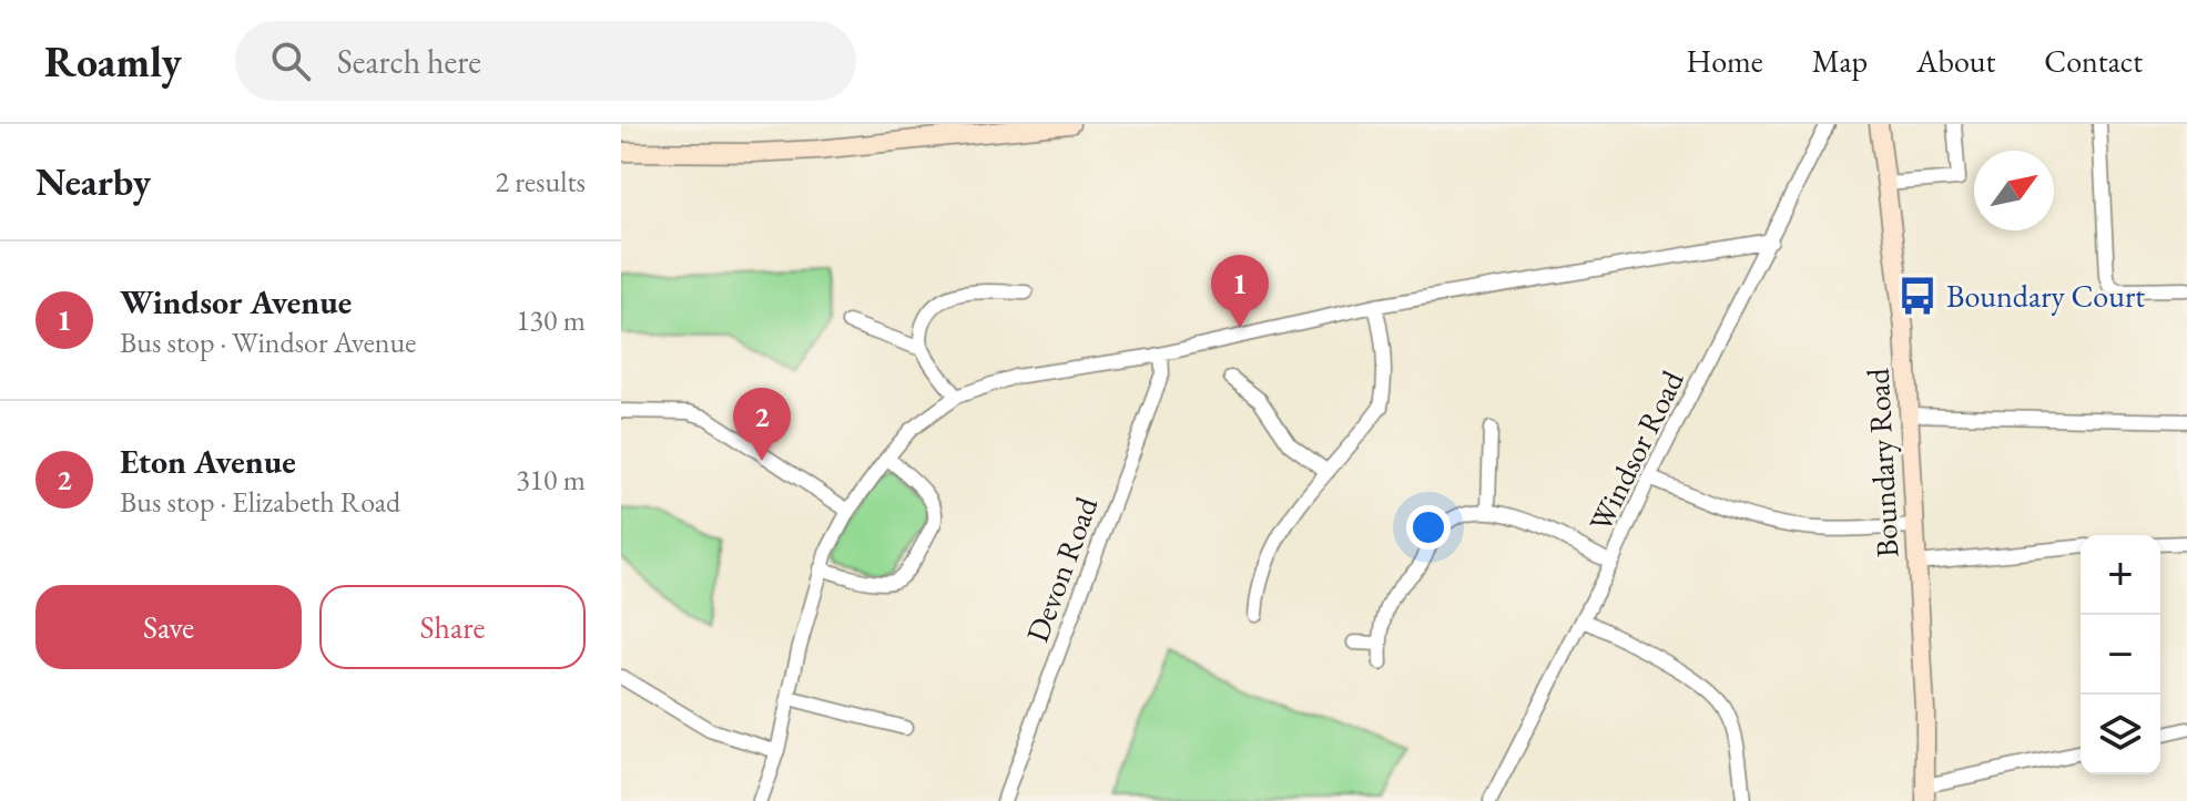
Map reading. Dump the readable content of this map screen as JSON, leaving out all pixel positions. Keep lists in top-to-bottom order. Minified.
{"streets":{"street":["Windsor Road","Boundary Road","Devon Road"]},"places":{"bus stop":["Boundary Court"]},"north":"top right","page":{"header":"Roamly","search":"Search here","nav":["Home","Map","About","Contact"],"heading":["Nearby","2 results"],"list":[{"mark":"1","name":"Windsor Avenue","note":"Bus stop · Windsor Avenue","value":"130 m"},{"mark":"2","name":"Eton Avenue","note":"Bus stop · Elizabeth Road","value":"310 m"}],"pins":["1","2"],"map_buttons":["+","−"],"buttons":["Save","Share"]}}
